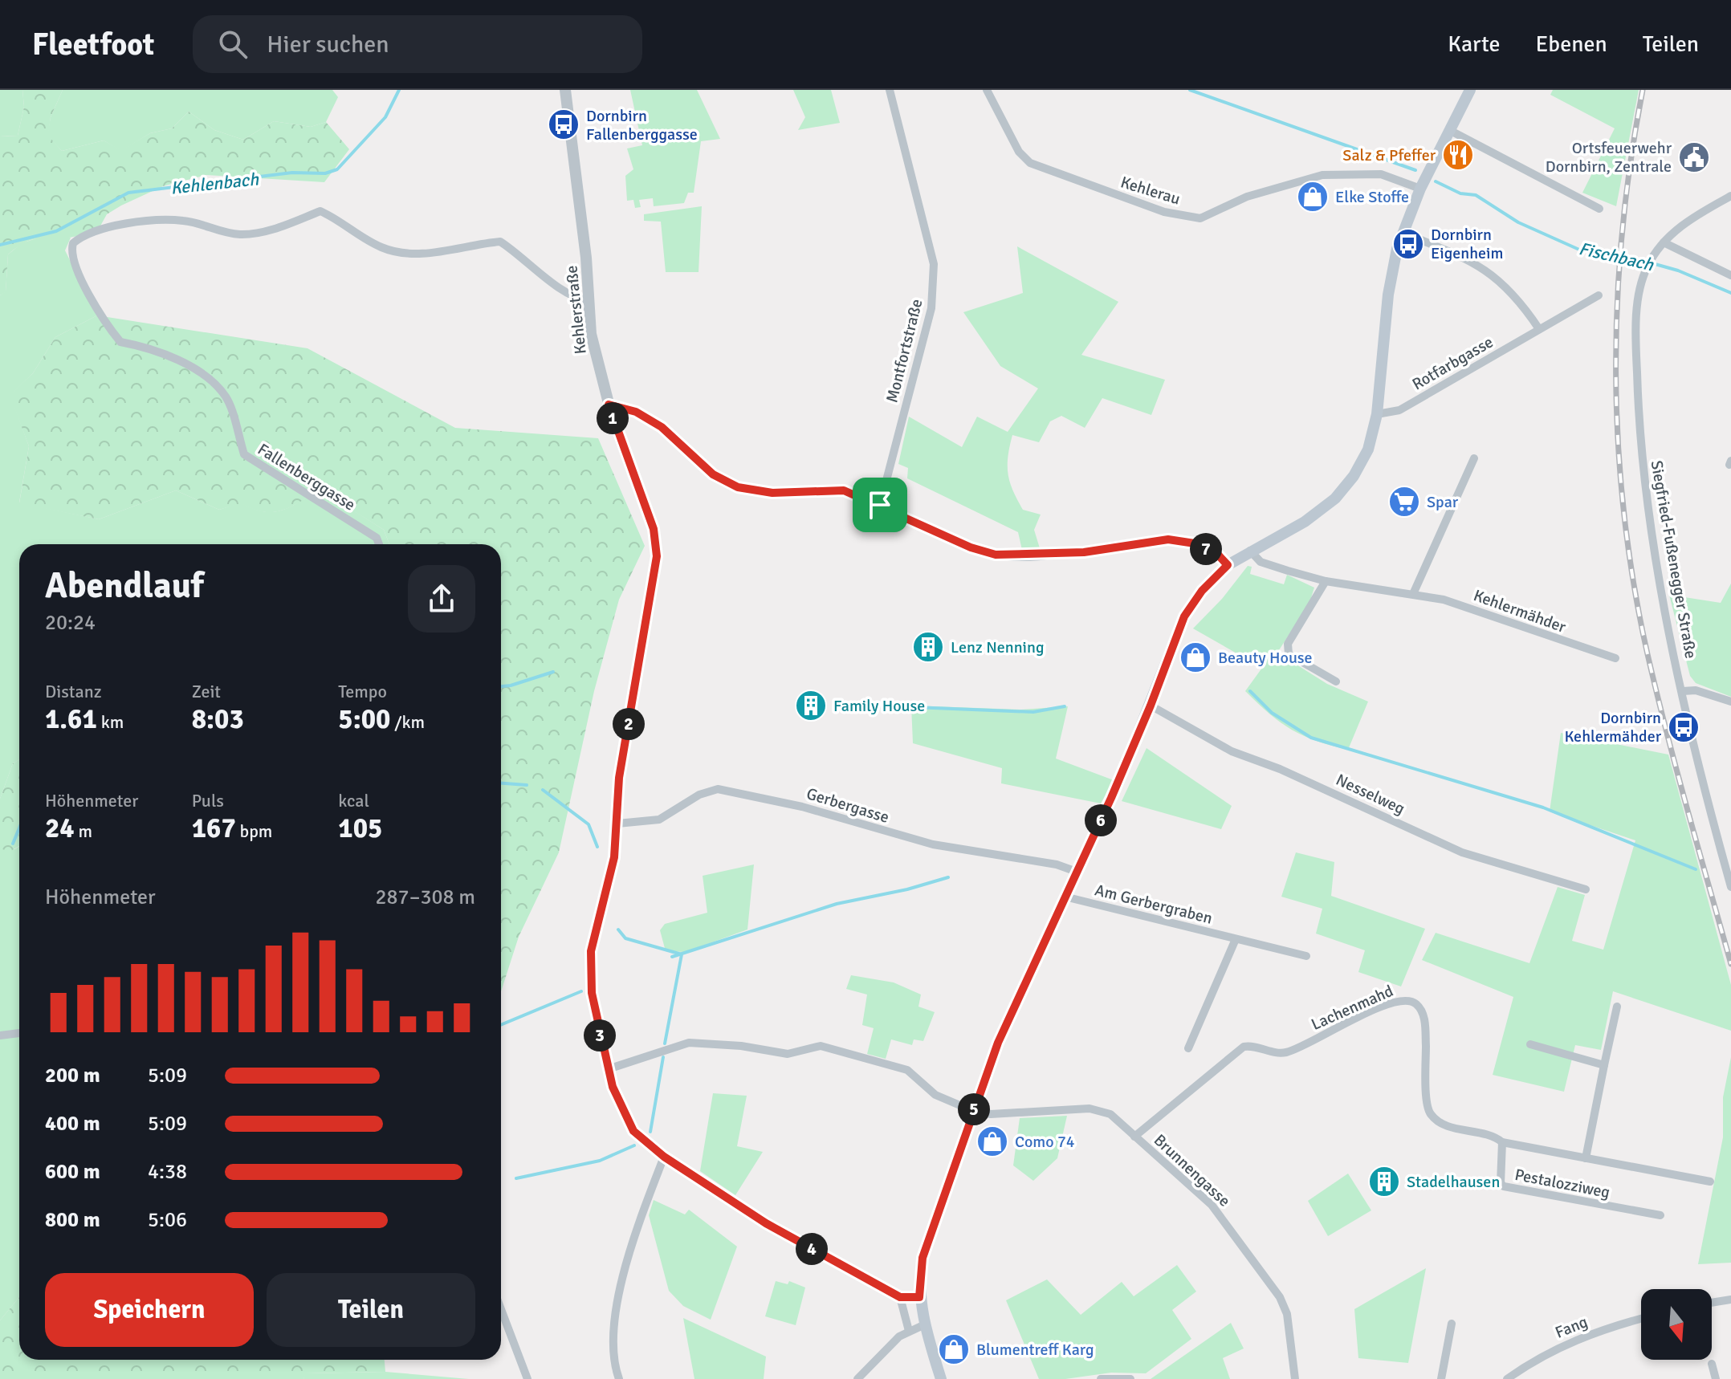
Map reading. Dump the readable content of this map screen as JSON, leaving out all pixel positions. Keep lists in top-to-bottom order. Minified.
{"streets":{"street":["Kehlerau","Kehlerstraße","Montfortstraße","Rotfarbgasse","Fallenberggasse","Siegfried-Fußenegger Straße","Kehlermähder","Nesselweg","Gerbergasse","Am Gerbergraben","Lachenmahd","Brunnengasse","Pestalozziweg","Fang"]},"crossings":[["Kehlerstraße","Fallenberggasse"],["Kehlerstraße","Gerbergasse"],["Kehlerstraße","Brunnengasse"],["Lachenmahd","Brunnengasse"],["Lachenmahd","Pestalozziweg"]],"water":["Kehlenbach","Fischbach"],"places":{"bus stop":["Dornbirn Fallenberggasse","Dornbirn Eigenheim","Dornbirn Kehlermähder"],"restaurant":["Salz & Pfeffer"],"public building":["Ortsfeuerwehr Dornbirn, Zentrale"],"shop":["Elke Stoffe","Beauty House","Como 74","Blumentreff Karg"],"supermarket":["Spar"],"building":["Lenz Nenning","Family House","Stadelhausen"]},"north":"bottom","page":{"header":"Fleetfoot","search":"Hier suchen","nav":["Karte","Ebenen","Teilen"],"pins":["1","7","2","6","3","5","4"],"heading":["Abendlauf","20:24"],"stats":[["Distanz","1.61 km"],["Zeit","8:03"],["Tempo","5:00 /km"],["Höhenmeter","24 m"],["Puls","167 bpm"],["kcal","105"]],"chart":["Höhenmeter","287–308 m"],"list":[{"name":"200 m","note":"5:09"},{"name":"400 m","note":"5:09"},{"name":"600 m","note":"4:38"},{"name":"800 m","note":"5:06"}],"buttons":["Speichern","Teilen"]}}
